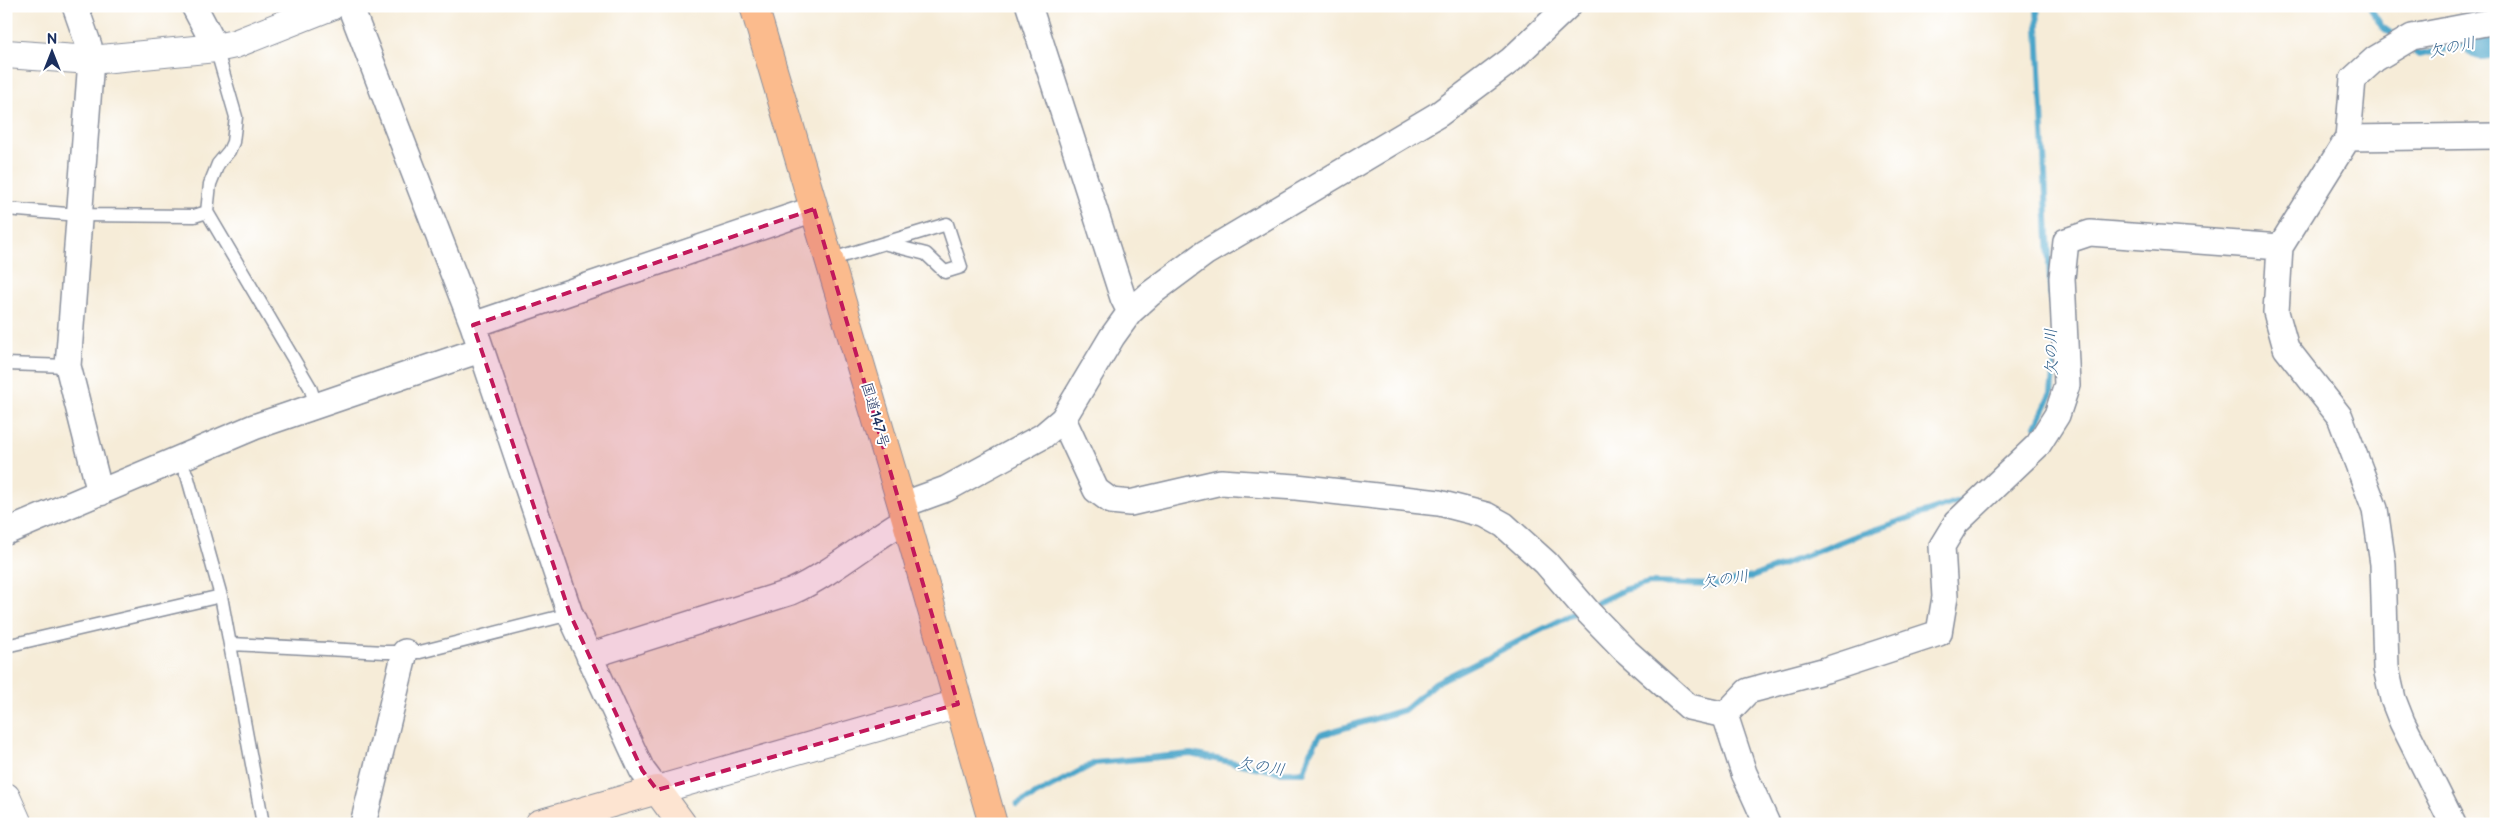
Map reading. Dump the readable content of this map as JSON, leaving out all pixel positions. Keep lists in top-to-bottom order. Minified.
{"streets":{"highway":["国道147号"]},"water":["欠の川"],"north":"top"}
